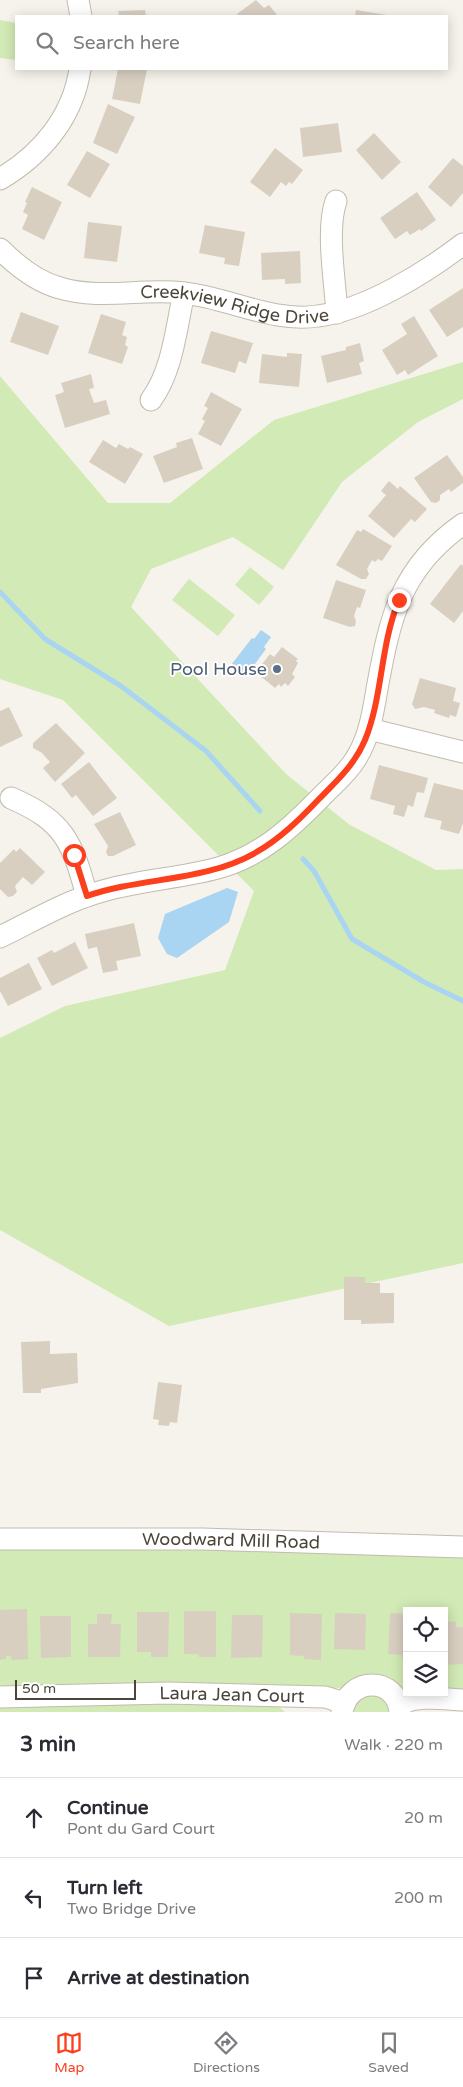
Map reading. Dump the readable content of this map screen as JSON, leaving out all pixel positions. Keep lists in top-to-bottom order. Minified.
{"streets":{"street":["Creekview Ridge Drive","Woodward Mill Road","Laura Jean Court"]},"places":["Pool House"],"scale_bar":"50 m","page":{"search":"Search here","scale":"50 m","heading":["3 min","Walk · 220 m"],"list":[["Continue","Pont du Gard Court","20 m"],["Turn left","Two Bridge Drive","200 m"],"Arrive at destination"],"nav":["Map","Directions","Saved"]}}
